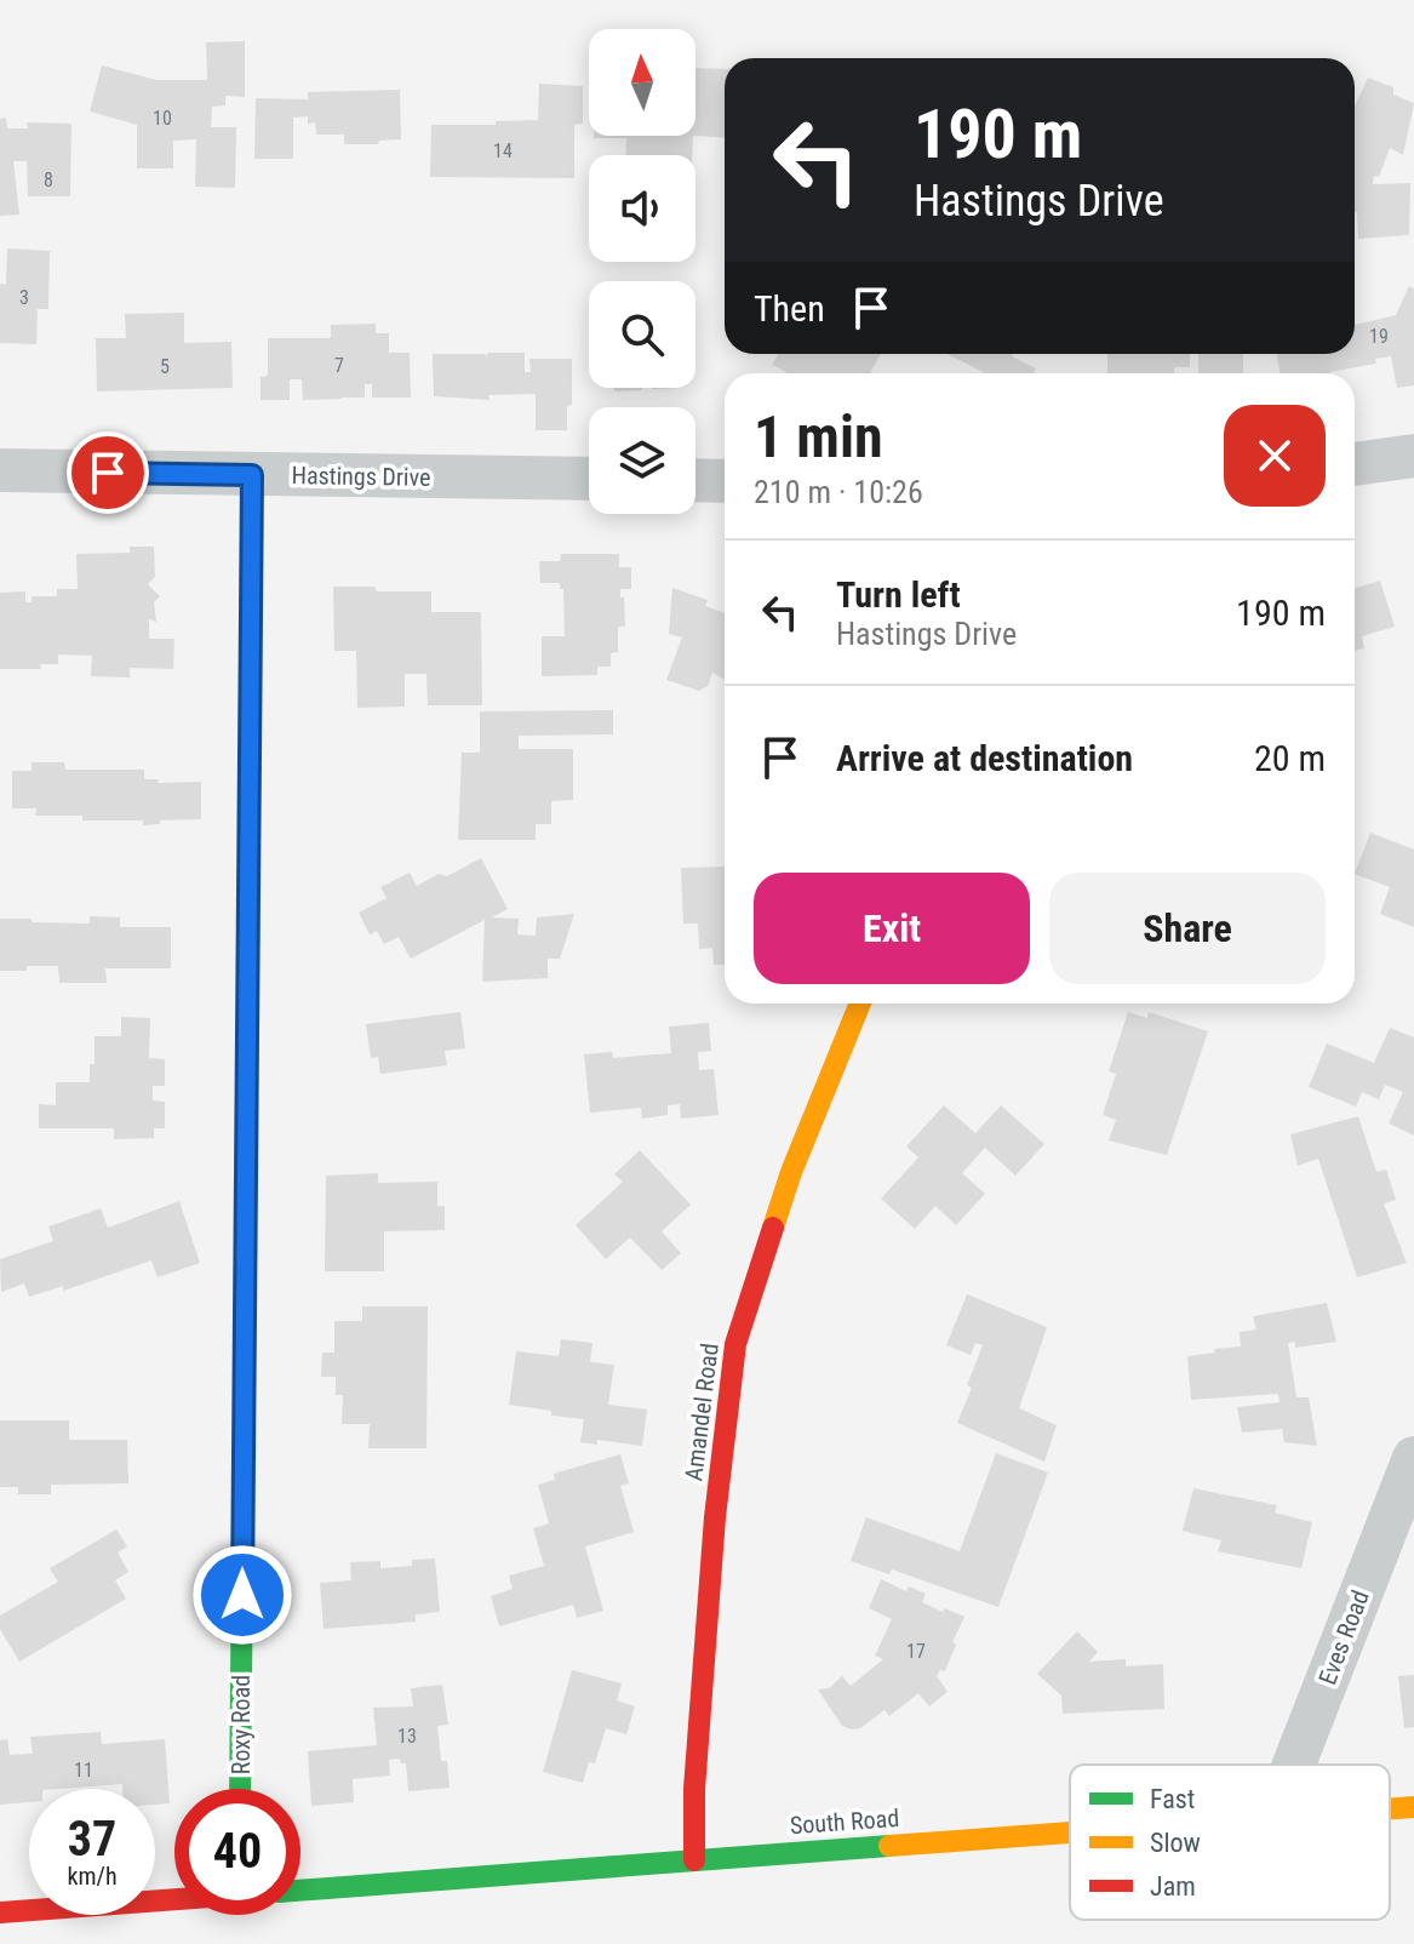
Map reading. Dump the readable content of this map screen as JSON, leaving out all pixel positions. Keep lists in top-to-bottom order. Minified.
{"streets":{"street":["Hastings Drive","Amandel Road","Eves Road","Roxy Road","South Road"]},"crossings":[["Hastings Drive","Roxy Road"],["Amandel Road","South Road"]],"house_numbers":["10","14","8","3","19","7","5","17","13","11"],"legend":["Fast","Slow","Jam"],"north":"top","page":{"turn":["190 m","Hastings Drive"],"then":"Then","heading":["1 min","210 m · 10:26"],"list":[{"name":"Turn left","note":"Hastings Drive","value":"190 m"},{"name":"Arrive at destination","value":"20 m"}],"buttons":["Exit","Share"],"speed":"37 km/h","limit":"40"}}
